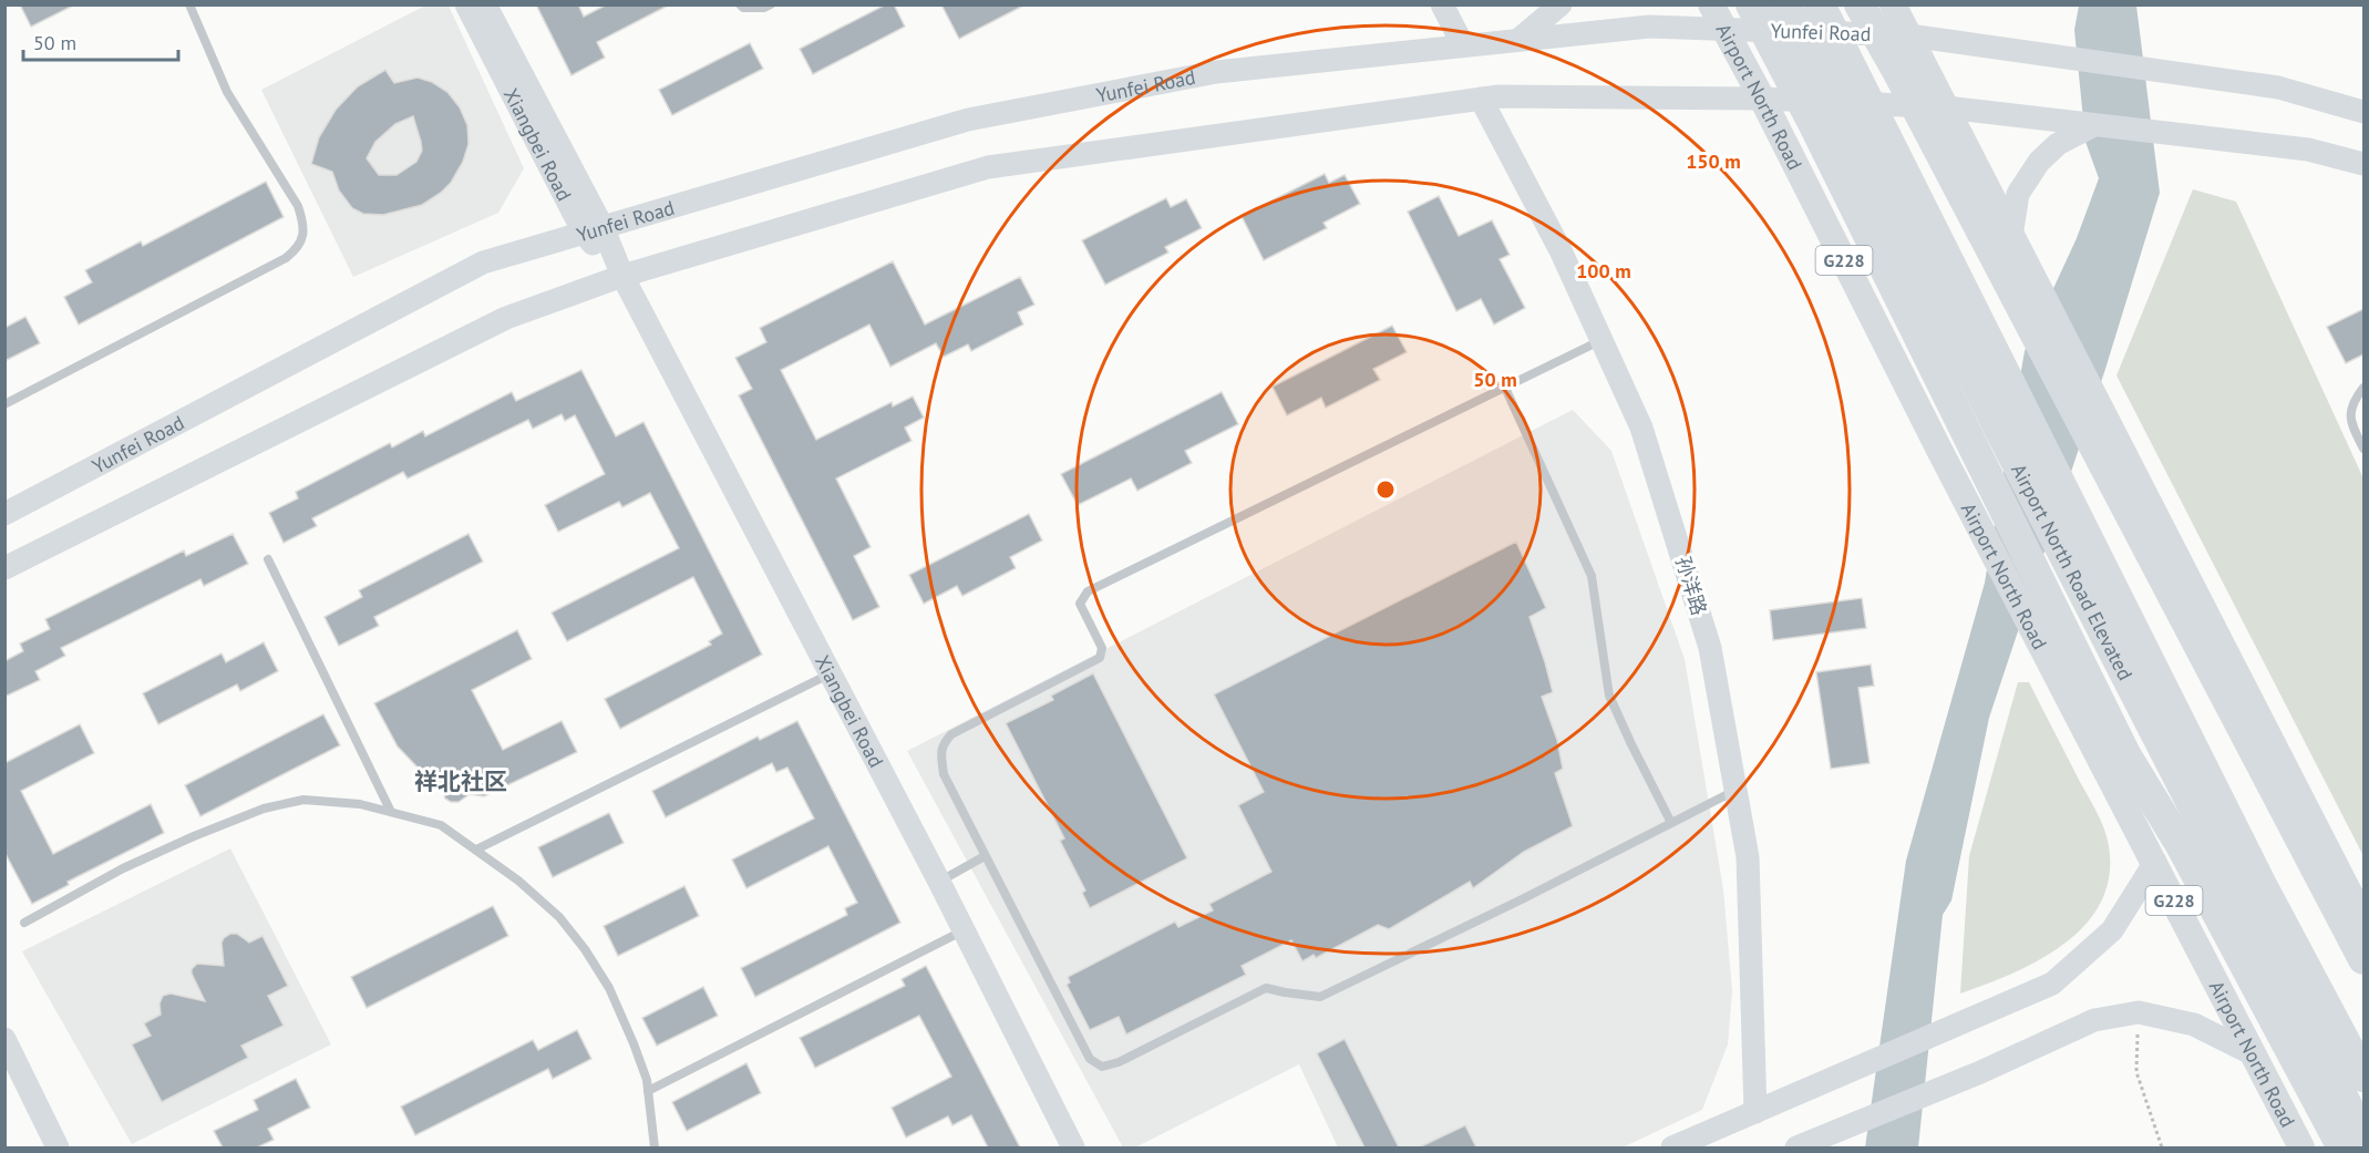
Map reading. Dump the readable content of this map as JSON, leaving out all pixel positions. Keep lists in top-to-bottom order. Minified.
{"streets":{"highway":["Airport North Road Elevated"],"main road":["Yunfei Road","Airport North Road","Xiangbei Road","G228","孙洋路"]},"crossings":[["Yunfei Road","Airport North Road"],["Yunfei Road","Xiangbei Road"]],"districts":["祥北社区"],"scale_bar":"50 m","rings":["150 m","100 m","50 m"]}
